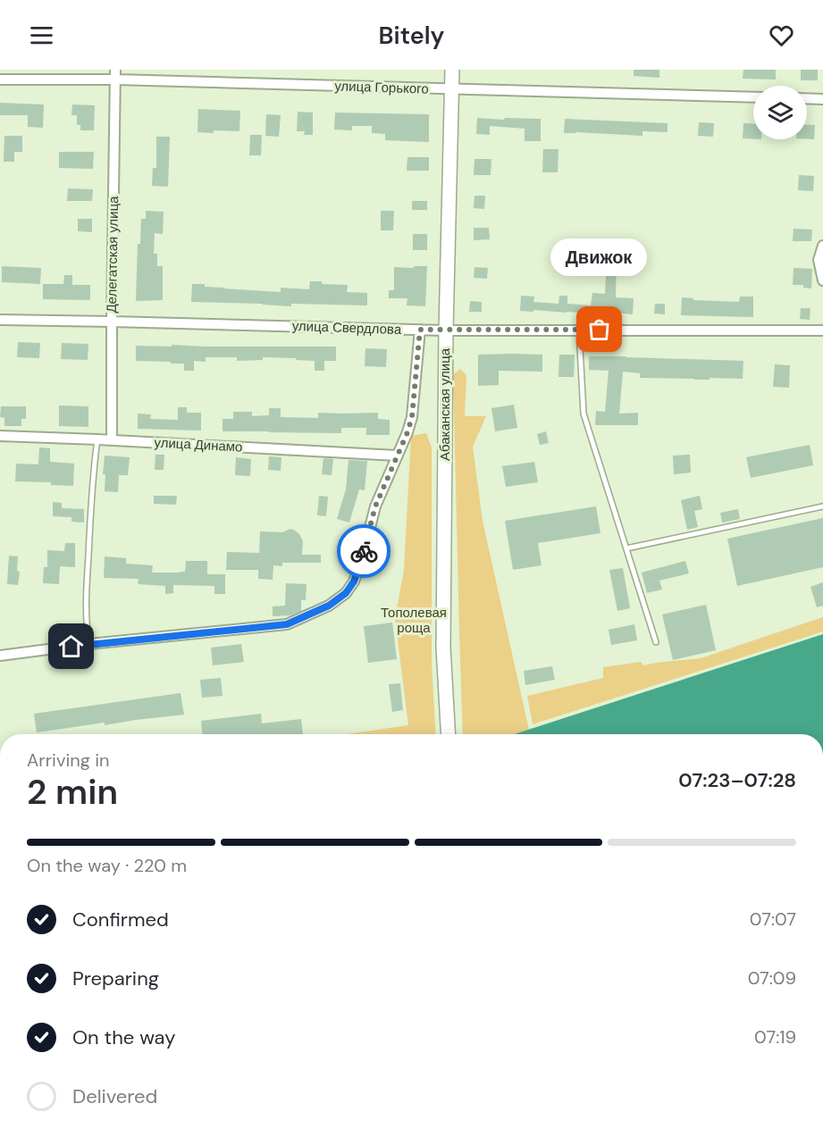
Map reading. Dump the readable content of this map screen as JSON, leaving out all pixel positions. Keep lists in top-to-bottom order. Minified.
{"streets":{"main road":["Абаканская улица"],"street":["улица Горького","Делегатская улица","улица Свердлова","улица Динамо"]},"crossings":[["улица Горького","Делегатская улица"],["улица Горького","Абаканская улица"],["Делегатская улица","улица Свердлова"],["Делегатская улица","улица Динамо"],["улица Свердлова","Абаканская улица"],["Абаканская улица","улица Динамо"]],"parks":["Тополевая роща"],"places":["Движок"],"page":{"header":"Bitely","bubble":"Движок","heading":["2 min","Arriving in","07:23–07:28"],"bar":"On the way · 220 m","list":[["Confirmed","07:07"],["Preparing","07:09"],["On the way","07:19"],"Delivered"]}}
